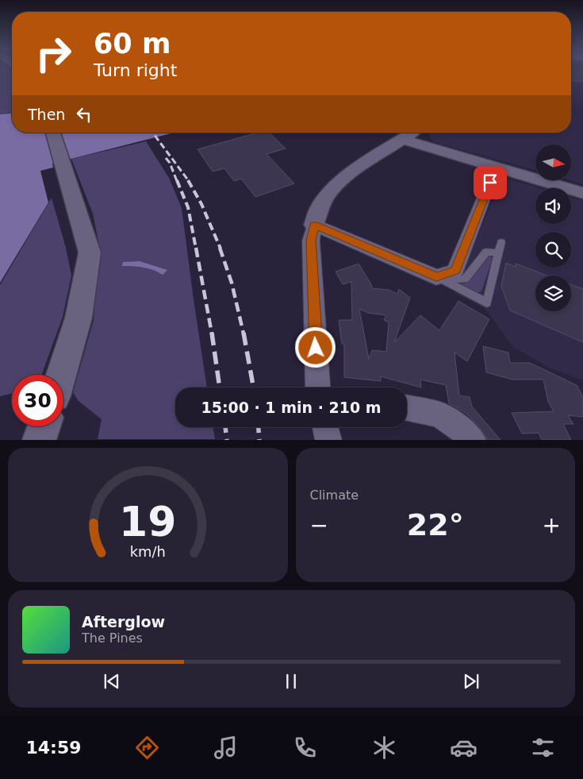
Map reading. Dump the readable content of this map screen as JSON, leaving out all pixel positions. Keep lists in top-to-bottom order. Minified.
{"north":"right","page":{"turn":["60 m","Turn right"],"then":"Then","limit":"30","trip":"15:00 · 1 min · 210 m","tile":"Climate","heat":["−","22°","+"],"song":["Afterglow","The Pines"],"tabs":"14:59","gauge":["19","km/h"]}}
